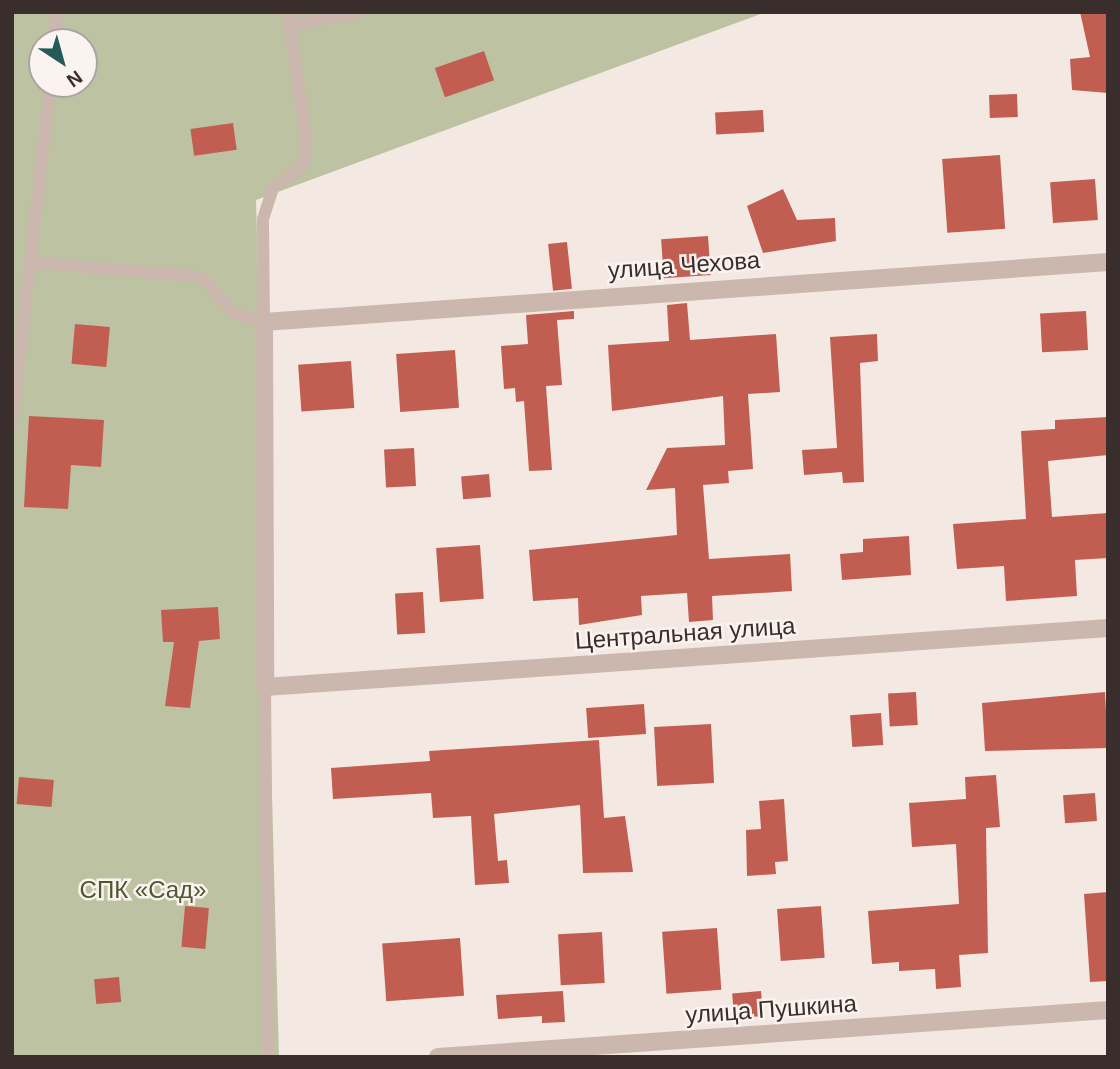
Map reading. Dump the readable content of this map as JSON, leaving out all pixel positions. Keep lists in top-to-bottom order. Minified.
{"streets":{"street":["улица Чехова","Центральная улица","улица Пушкина"]},"parks":["СПК «Сад»"],"north":"bottom right"}
